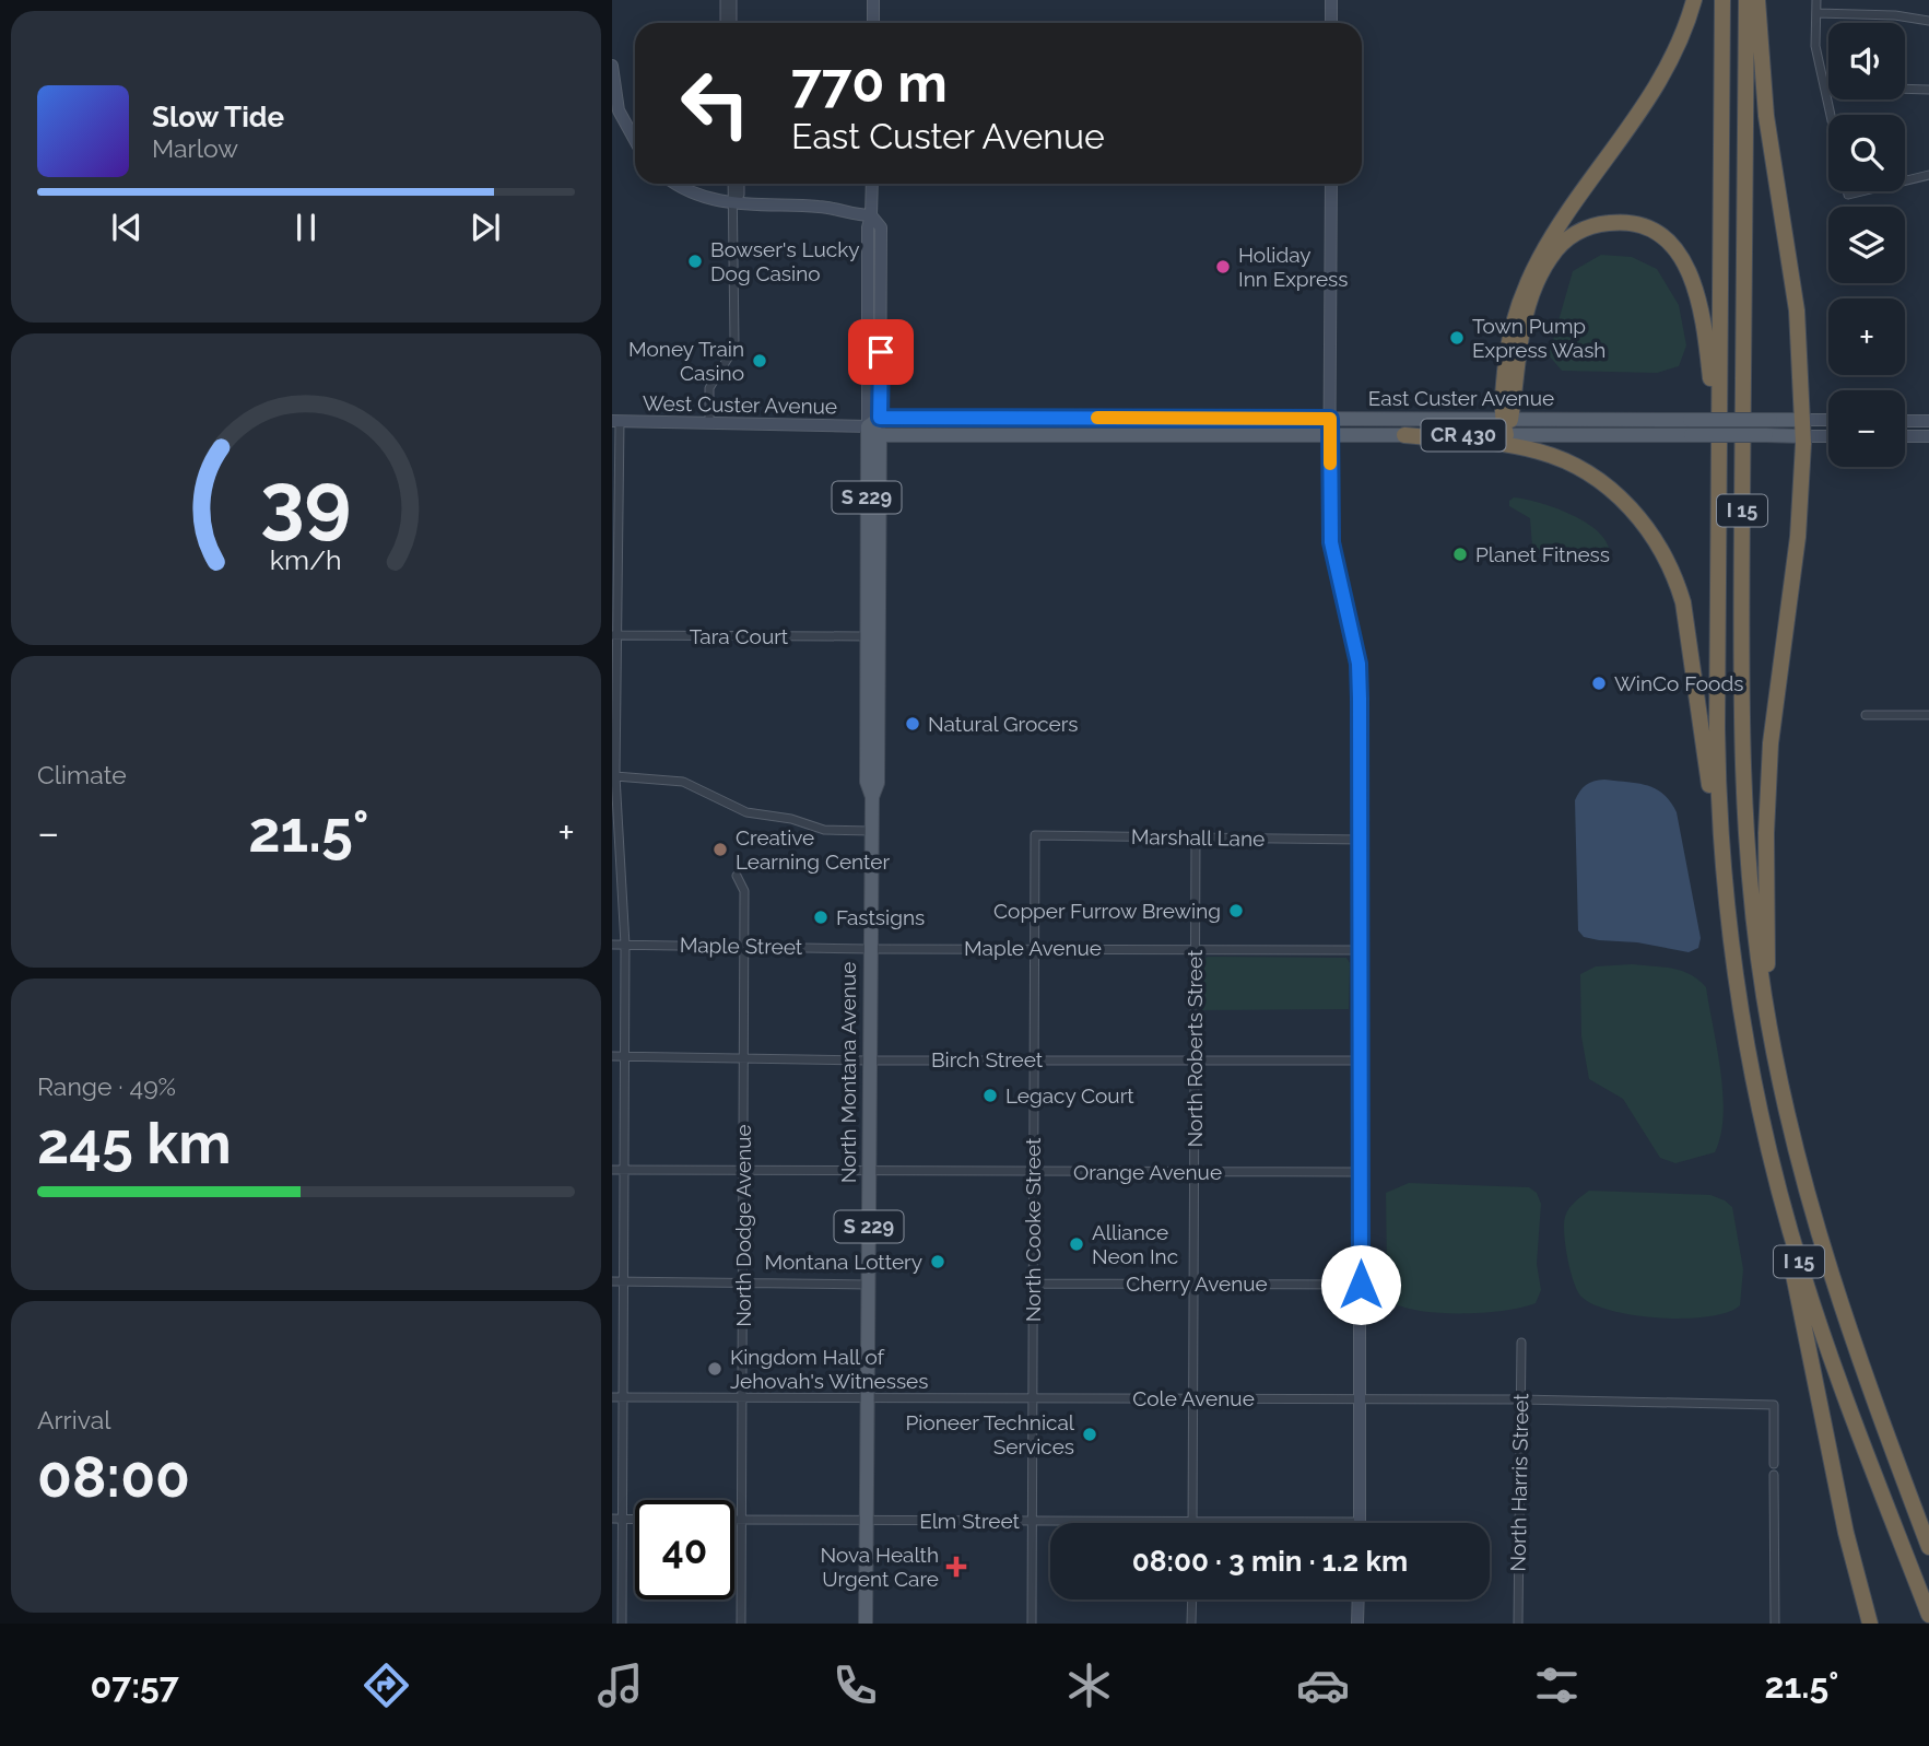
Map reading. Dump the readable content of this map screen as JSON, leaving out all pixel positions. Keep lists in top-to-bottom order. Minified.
{"streets":{"highway":["I 15"],"main road":["East Custer Avenue","CR 430","S 229","North Montana Avenue"],"street":["West Custer Avenue","Tara Court","Marshall Lane","Maple Street","Maple Avenue","North Roberts Street","Birch Street","Orange Avenue","North Dodge Avenue","North Cooke Street","Cherry Avenue","Cole Avenue","North Harris Street","Elm Street"]},"crossings":[["East Custer Avenue","West Custer Avenue"],["East Custer Avenue","North Montana Avenue"],["West Custer Avenue","North Montana Avenue"],["Tara Court","North Montana Avenue"],["Marshall Lane","North Roberts Street"],["Marshall Lane","North Cooke Street"],["Maple Street","Maple Avenue"],["Maple Street","North Montana Avenue"],["Maple Street","North Dodge Avenue"],["Maple Avenue","North Roberts Street"],["Maple Avenue","North Montana Avenue"],["Maple Avenue","North Cooke Street"],["North Roberts Street","Birch Street"],["North Roberts Street","Orange Avenue"],["North Roberts Street","Cherry Avenue"],["North Roberts Street","Cole Avenue"],["North Roberts Street","Elm Street"],["Birch Street","North Montana Avenue"],["Birch Street","North Dodge Avenue"],["Birch Street","North Cooke Street"],["North Montana Avenue","Orange Avenue"],["North Montana Avenue","Cole Avenue"],["North Montana Avenue","Elm Street"],["Orange Avenue","North Dodge Avenue"],["Orange Avenue","North Cooke Street"],["North Dodge Avenue","Cole Avenue"],["North Dodge Avenue","Elm Street"],["North Cooke Street","Cherry Avenue"],["North Cooke Street","Cole Avenue"],["North Cooke Street","Elm Street"],["Cole Avenue","North Harris Street"]],"places":{"other":["Bowser's Lucky Dog Casino","Holiday Inn Express","Town Pump Express Wash","Money Train Casino","Planet Fitness","WinCo Foods","Natural Grocers","Creative Learning Center","Copper Furrow Brewing","Fastsigns","Legacy Court","Alliance Neon Inc","Montana Lottery","Kingdom Hall of Jehovah's Witnesses","Pioneer Technical Services"],"health":["Nova Health Urgent Care"]},"page":{"map_buttons":["+","−"],"turn":["770 m","East Custer Avenue"],"song":["Slow Tide","Marlow"],"tile":["Climate",["Range · 49%","245 km"],["Arrival","08:00"]],"heat":["−","21.5°","+"],"limit":"40","trip":"08:00 · 3 min · 1.2 km","tabs":["07:57","21.5°"],"gauge":["39","km/h"]}}
